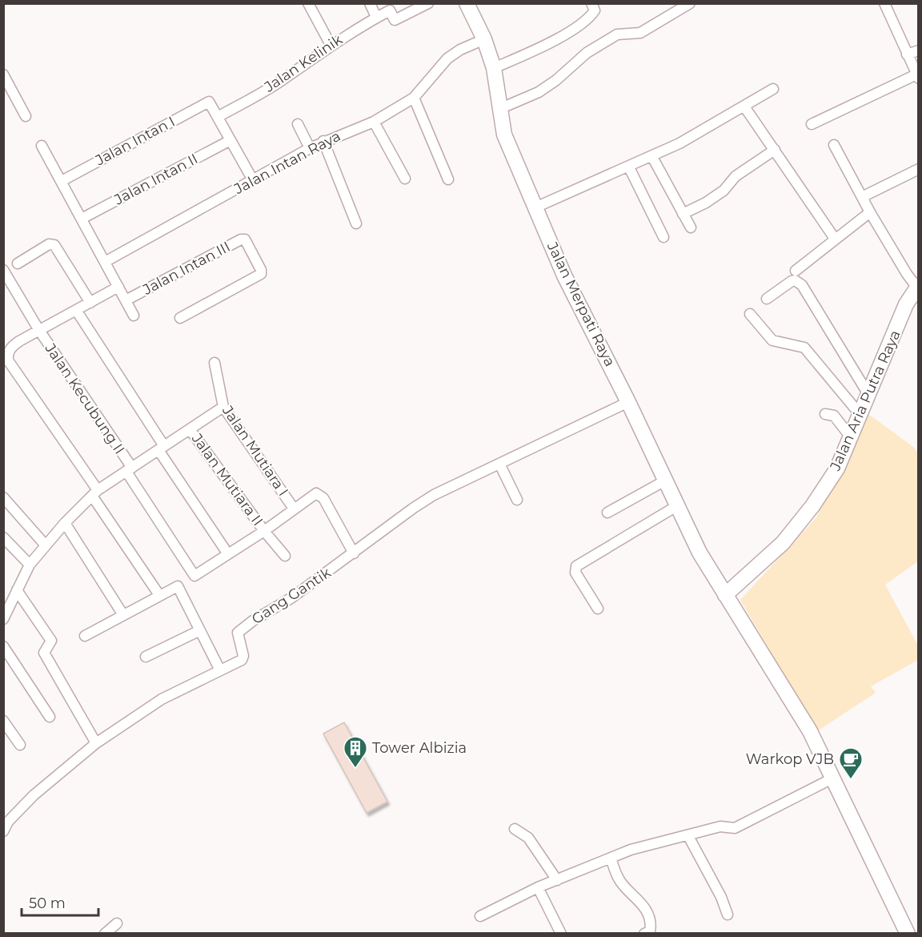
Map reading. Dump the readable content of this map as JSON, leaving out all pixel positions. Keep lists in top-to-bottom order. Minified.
{"streets":{"main road":["Jalan Merpati Raya","Jalan Aria Putra Raya"],"street":["Jalan Kelinik","Jalan Intan I","Jalan Intan Raya","Jalan Intan II","Jalan Intan III","Jalan Kecubung II","Jalan Mutiara I","Jalan Mutiara II","Gang Gantik"]},"crossings":[["Jalan Kelinik","Jalan Intan I"],["Jalan Intan Raya","Jalan Merpati Raya"],["Jalan Merpati Raya","Jalan Aria Putra Raya"],["Jalan Merpati Raya","Gang Gantik"]],"places":{"building":["Tower Albizia"],"cafe":["Warkop VJB"]},"scale_bar":"50 m"}
